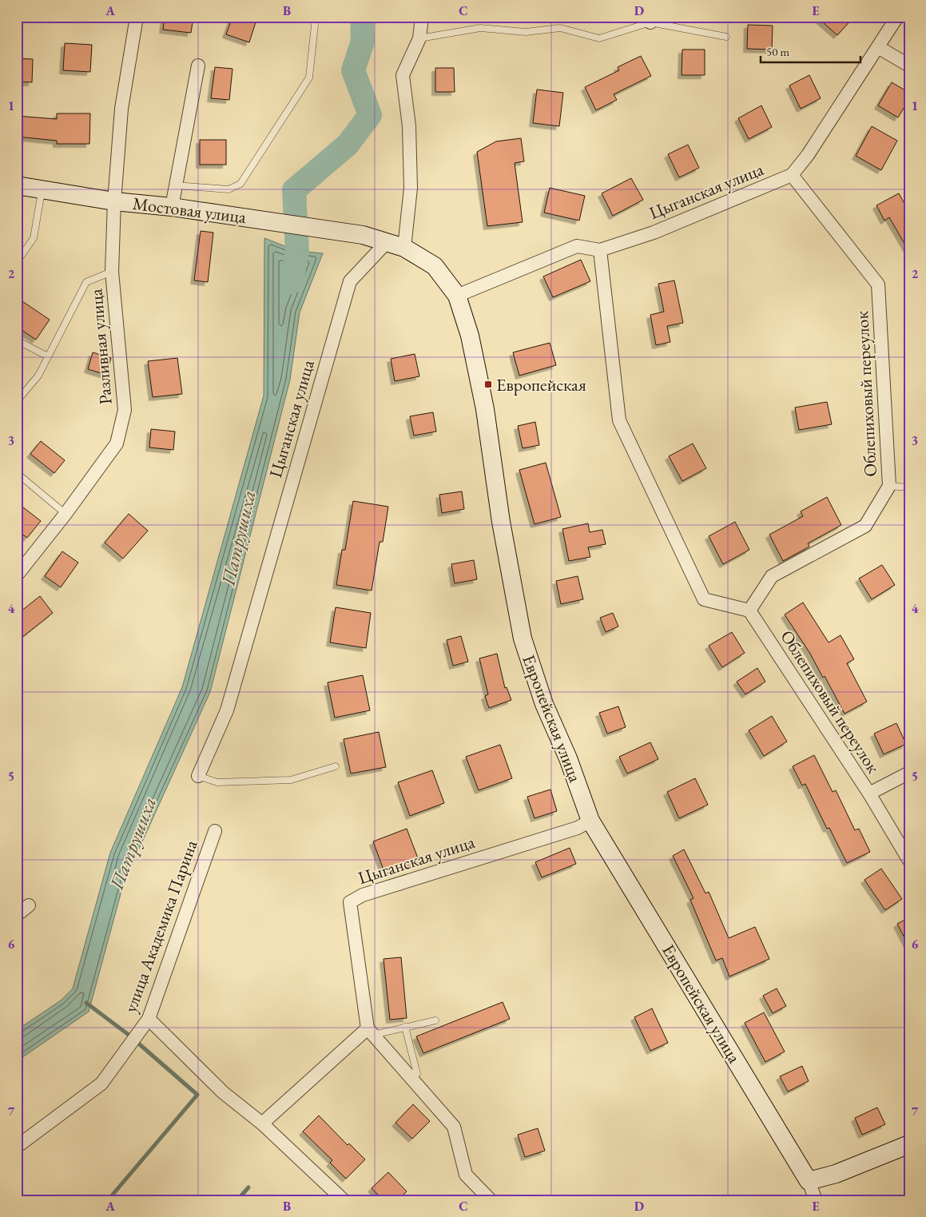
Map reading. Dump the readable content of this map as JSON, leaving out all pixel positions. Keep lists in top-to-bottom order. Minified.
{"streets":{"street":["Цыганская улица","Мостовая улица","Разливная улица","Облепиховый переулок","Европейская улица","улица Академика Парина"]},"crossings":[["Цыганская улица","Облепиховый переулок"],["Цыганская улица","Европейская улица"],["Мостовая улица","Разливная улица"],["Мостовая улица","Европейская улица"]],"water":["Патрушиха"],"places":{"transit":["Европейская"]},"scale_bar":"50 m","grid":{"columns":["A","B","C","D","E"],"rows":["1","2","3","4","5","6","7"]}}
